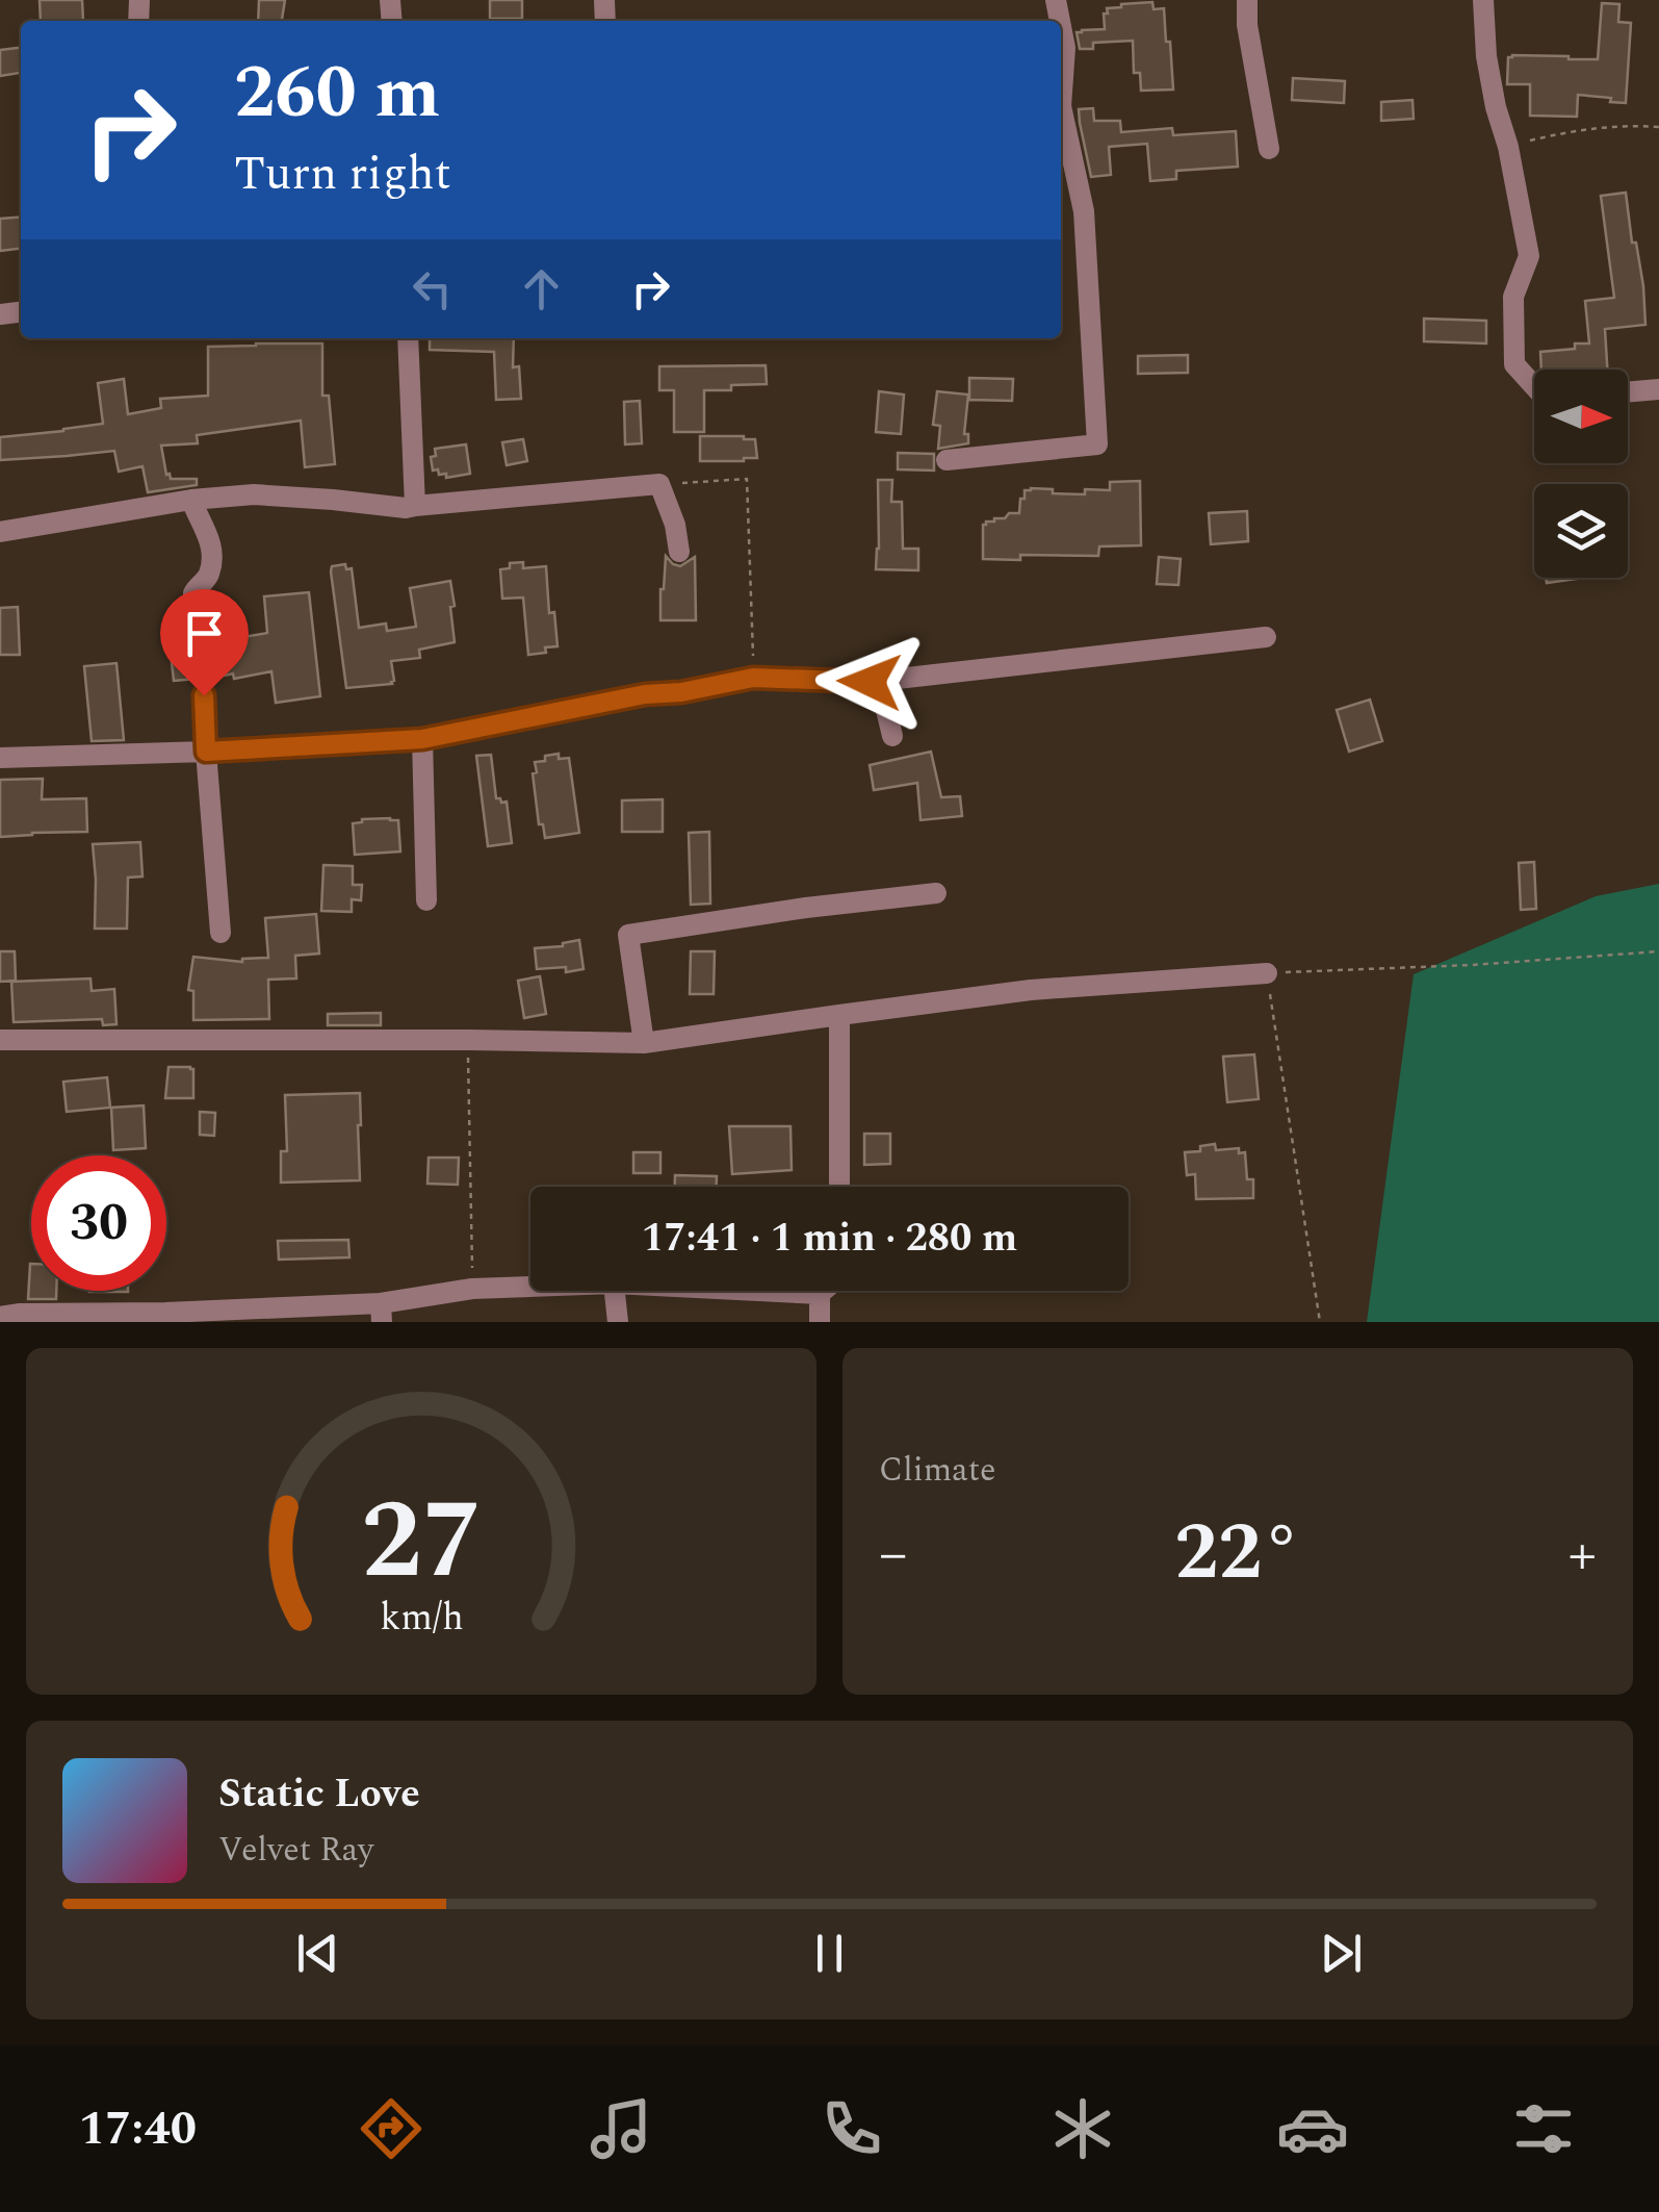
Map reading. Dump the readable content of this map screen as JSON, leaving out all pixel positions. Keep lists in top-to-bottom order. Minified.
{"north":"right","page":{"turn":["260 m","Turn right"],"limit":"30","trip":"17:41 · 1 min · 280 m","tile":"Climate","heat":["−","22°","+"],"song":["Static Love","Velvet Ray"],"tabs":"17:40","gauge":["27","km/h"]}}
